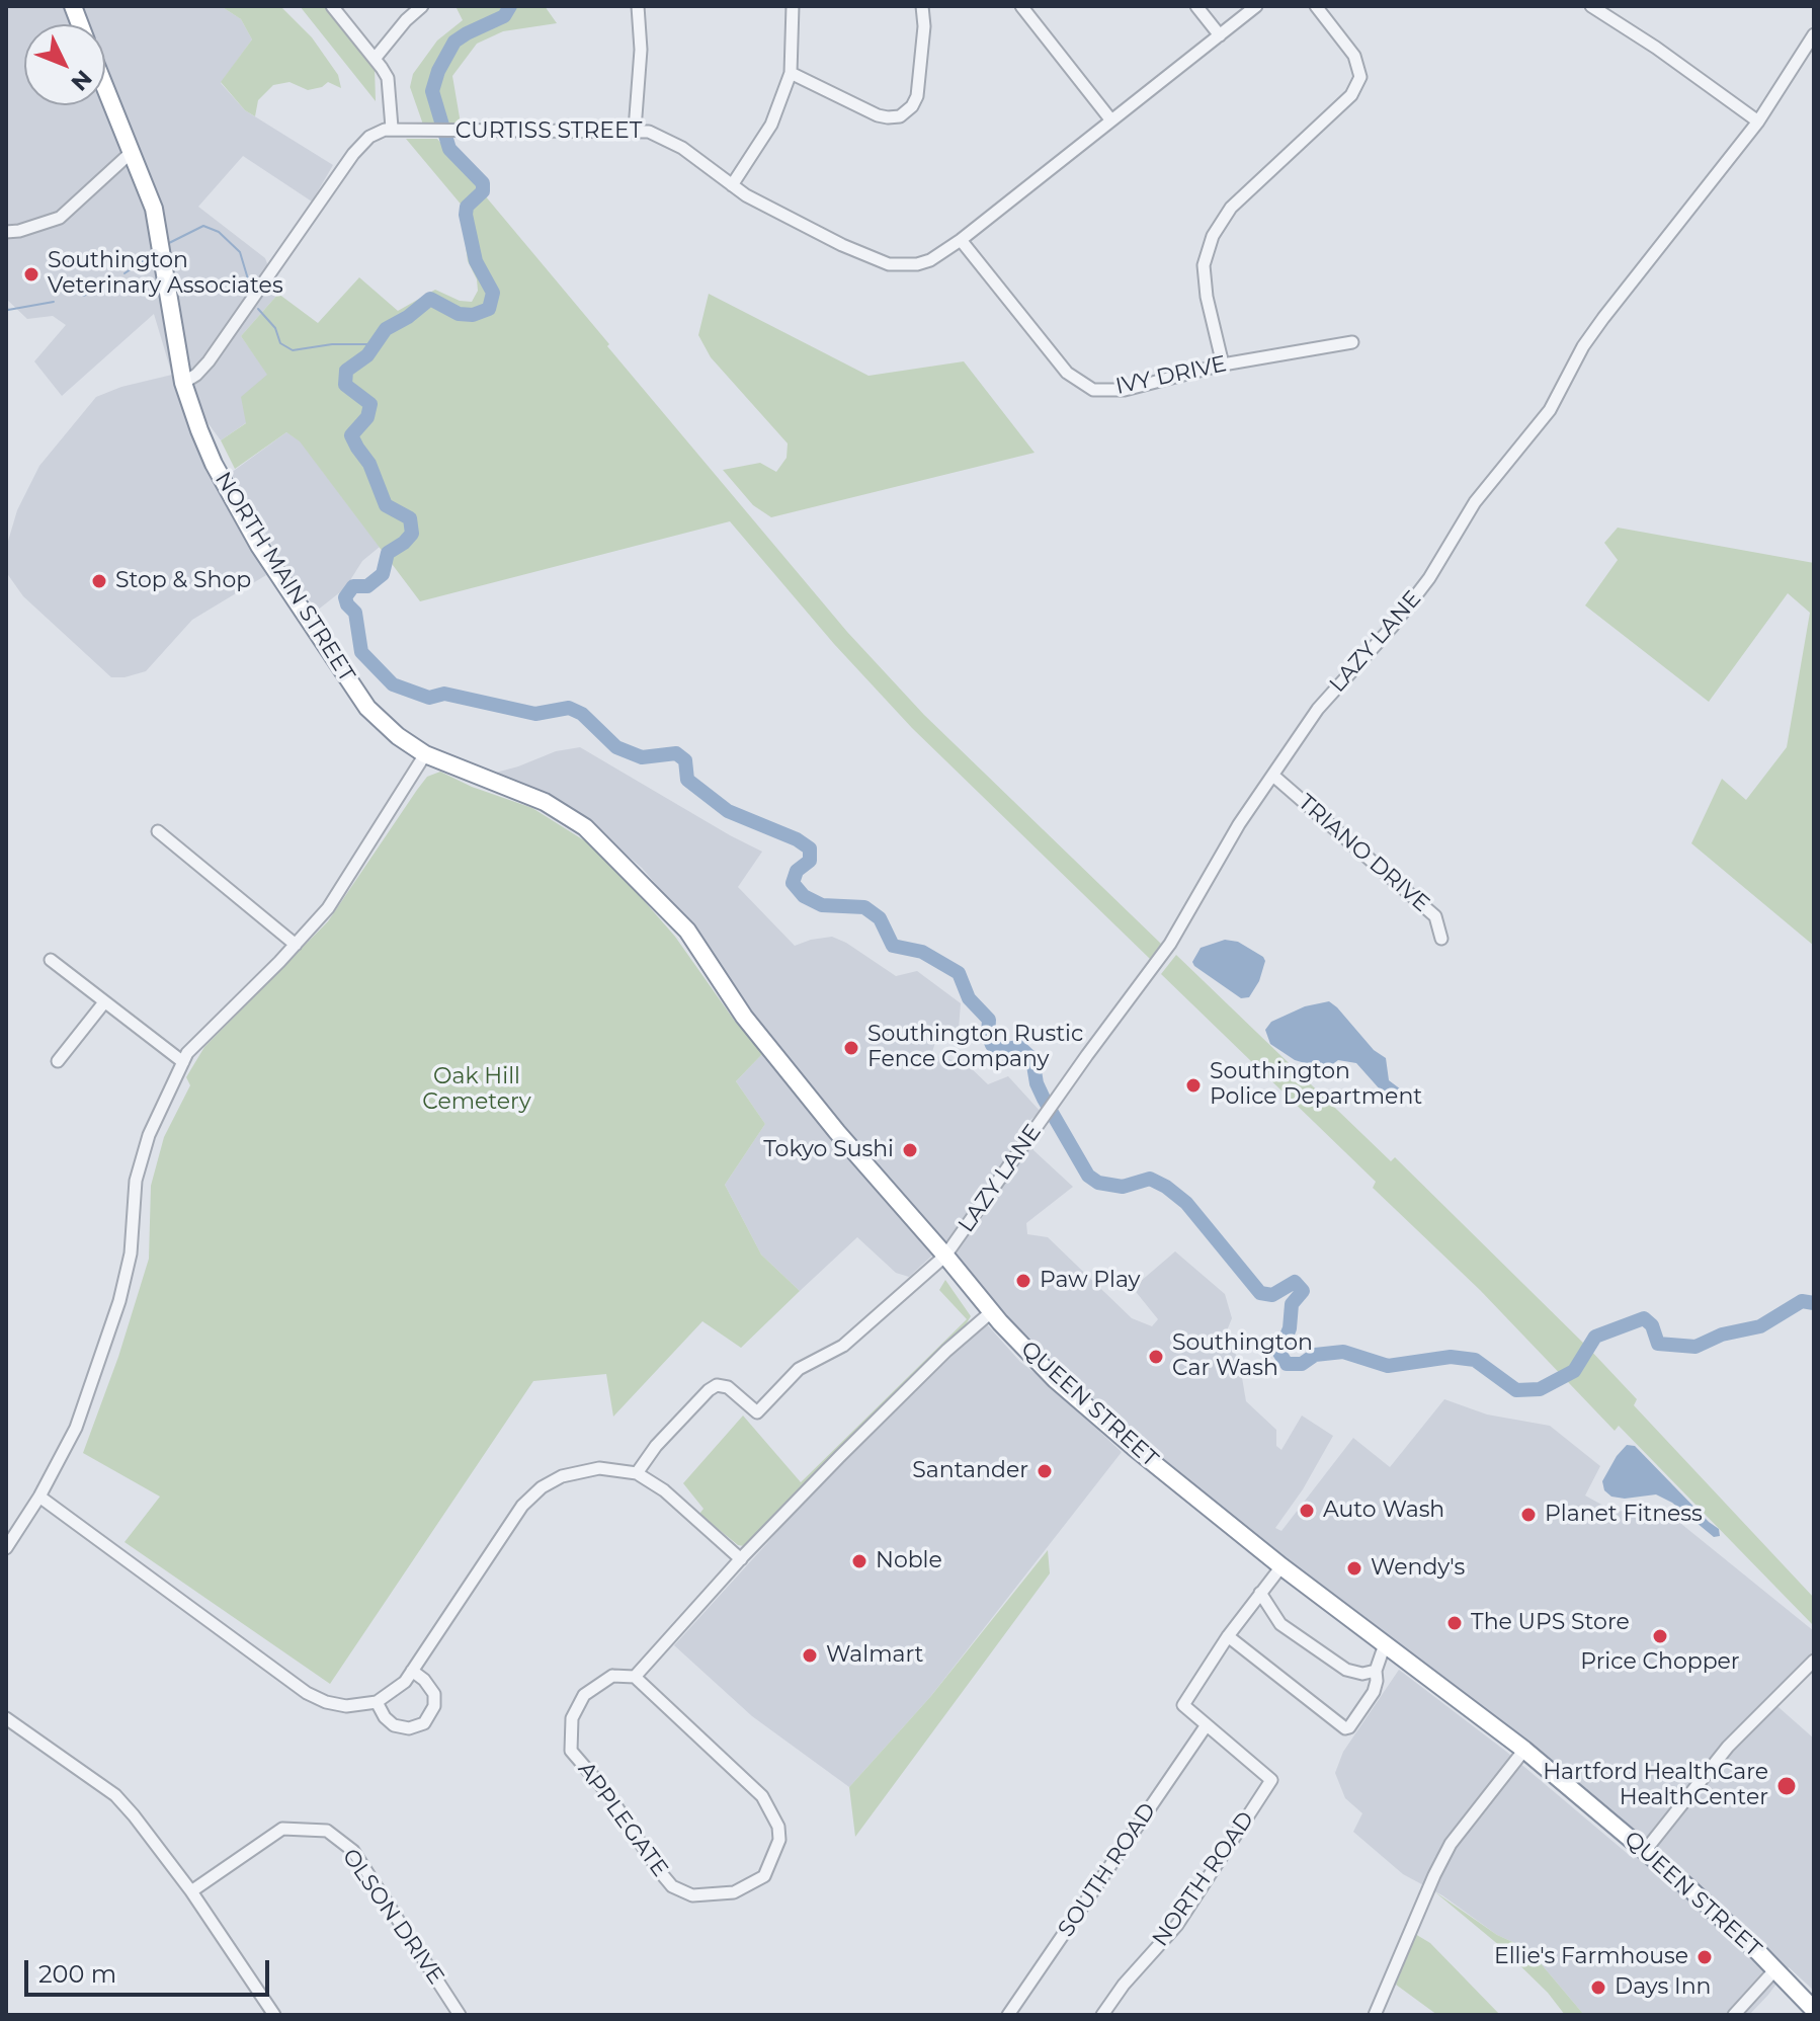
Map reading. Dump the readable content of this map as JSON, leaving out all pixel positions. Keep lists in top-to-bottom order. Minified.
{"streets":{"highway":["NORTH MAIN STREET","QUEEN STREET"],"street":["CURTISS STREET","IVY DRIVE","LAZY LANE","TRIANO DRIVE","APPLEGATE","SOUTH ROAD","NORTH ROAD","OLSON DRIVE"]},"crossings":[["CURTISS STREET","IVY DRIVE"],["NORTH MAIN STREET","QUEEN STREET"],["LAZY LANE","TRIANO DRIVE"],["LAZY LANE","QUEEN STREET"],["SOUTH ROAD","NORTH ROAD"]],"parks":["Oak Hill Cemetery"],"places":["Southington Veterinary Associates","Stop & Shop","Southington Rustic Fence Company","Southington Police Department","Tokyo Sushi","Paw Play","Southington Car Wash","Santander","Auto Wash","Planet Fitness","Noble","Wendy's","The UPS Store","Price Chopper","Walmart","Hartford HealthCare HealthCenter","Ellie's Farmhouse","Days Inn"],"scale_bar":"200 m","north":"bottom right"}
